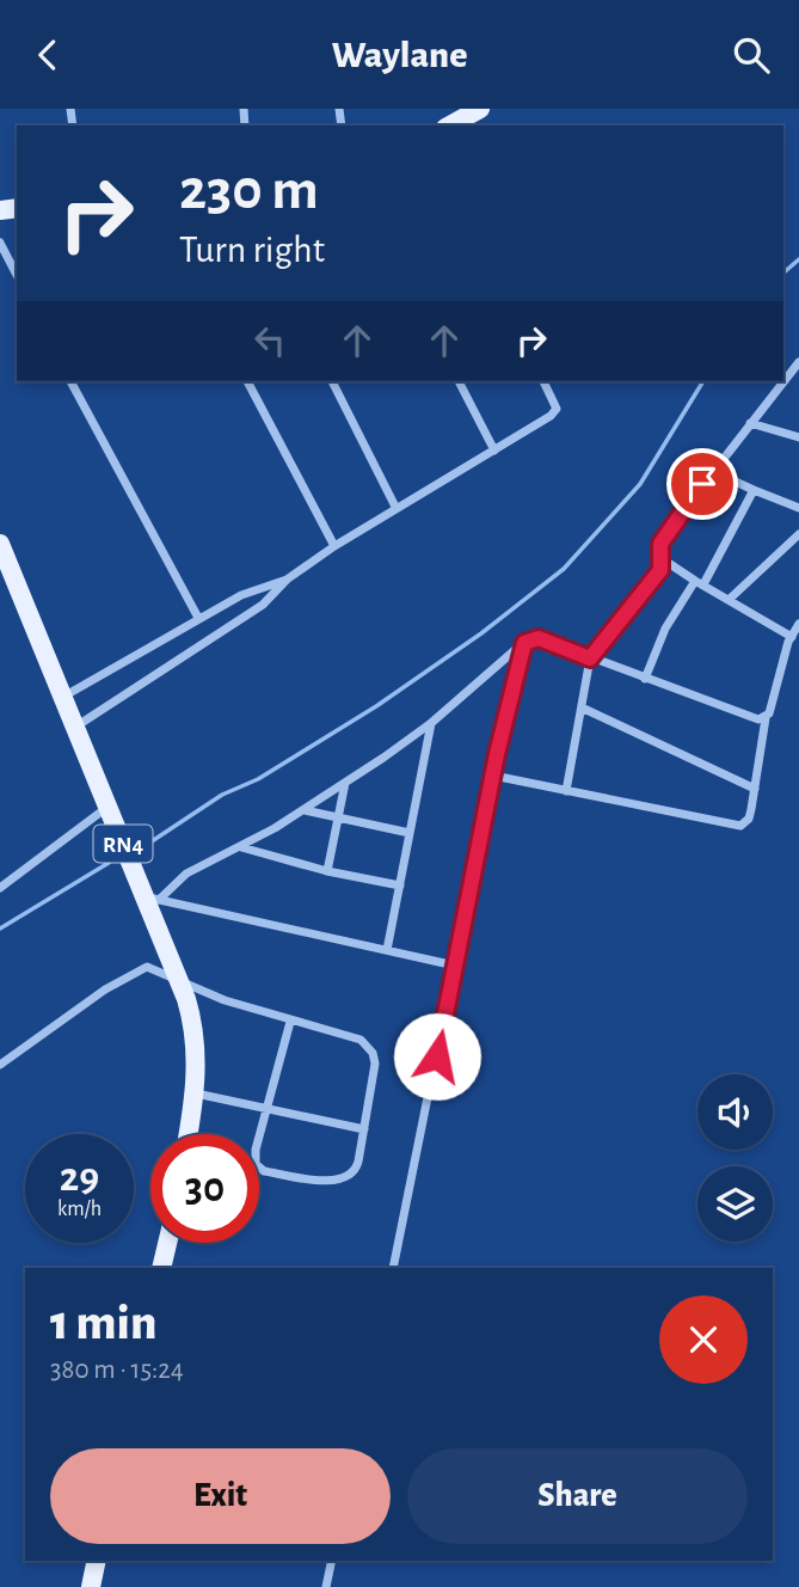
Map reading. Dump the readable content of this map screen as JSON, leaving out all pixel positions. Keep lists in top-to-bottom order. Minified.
{"streets":{"main road":["RN4"]},"page":{"header":"Waylane","turn":["230 m","Turn right"],"speed":"29 km/h","limit":"30","heading":["1 min","380 m · 15:24"],"buttons":["Exit","Share"]}}
